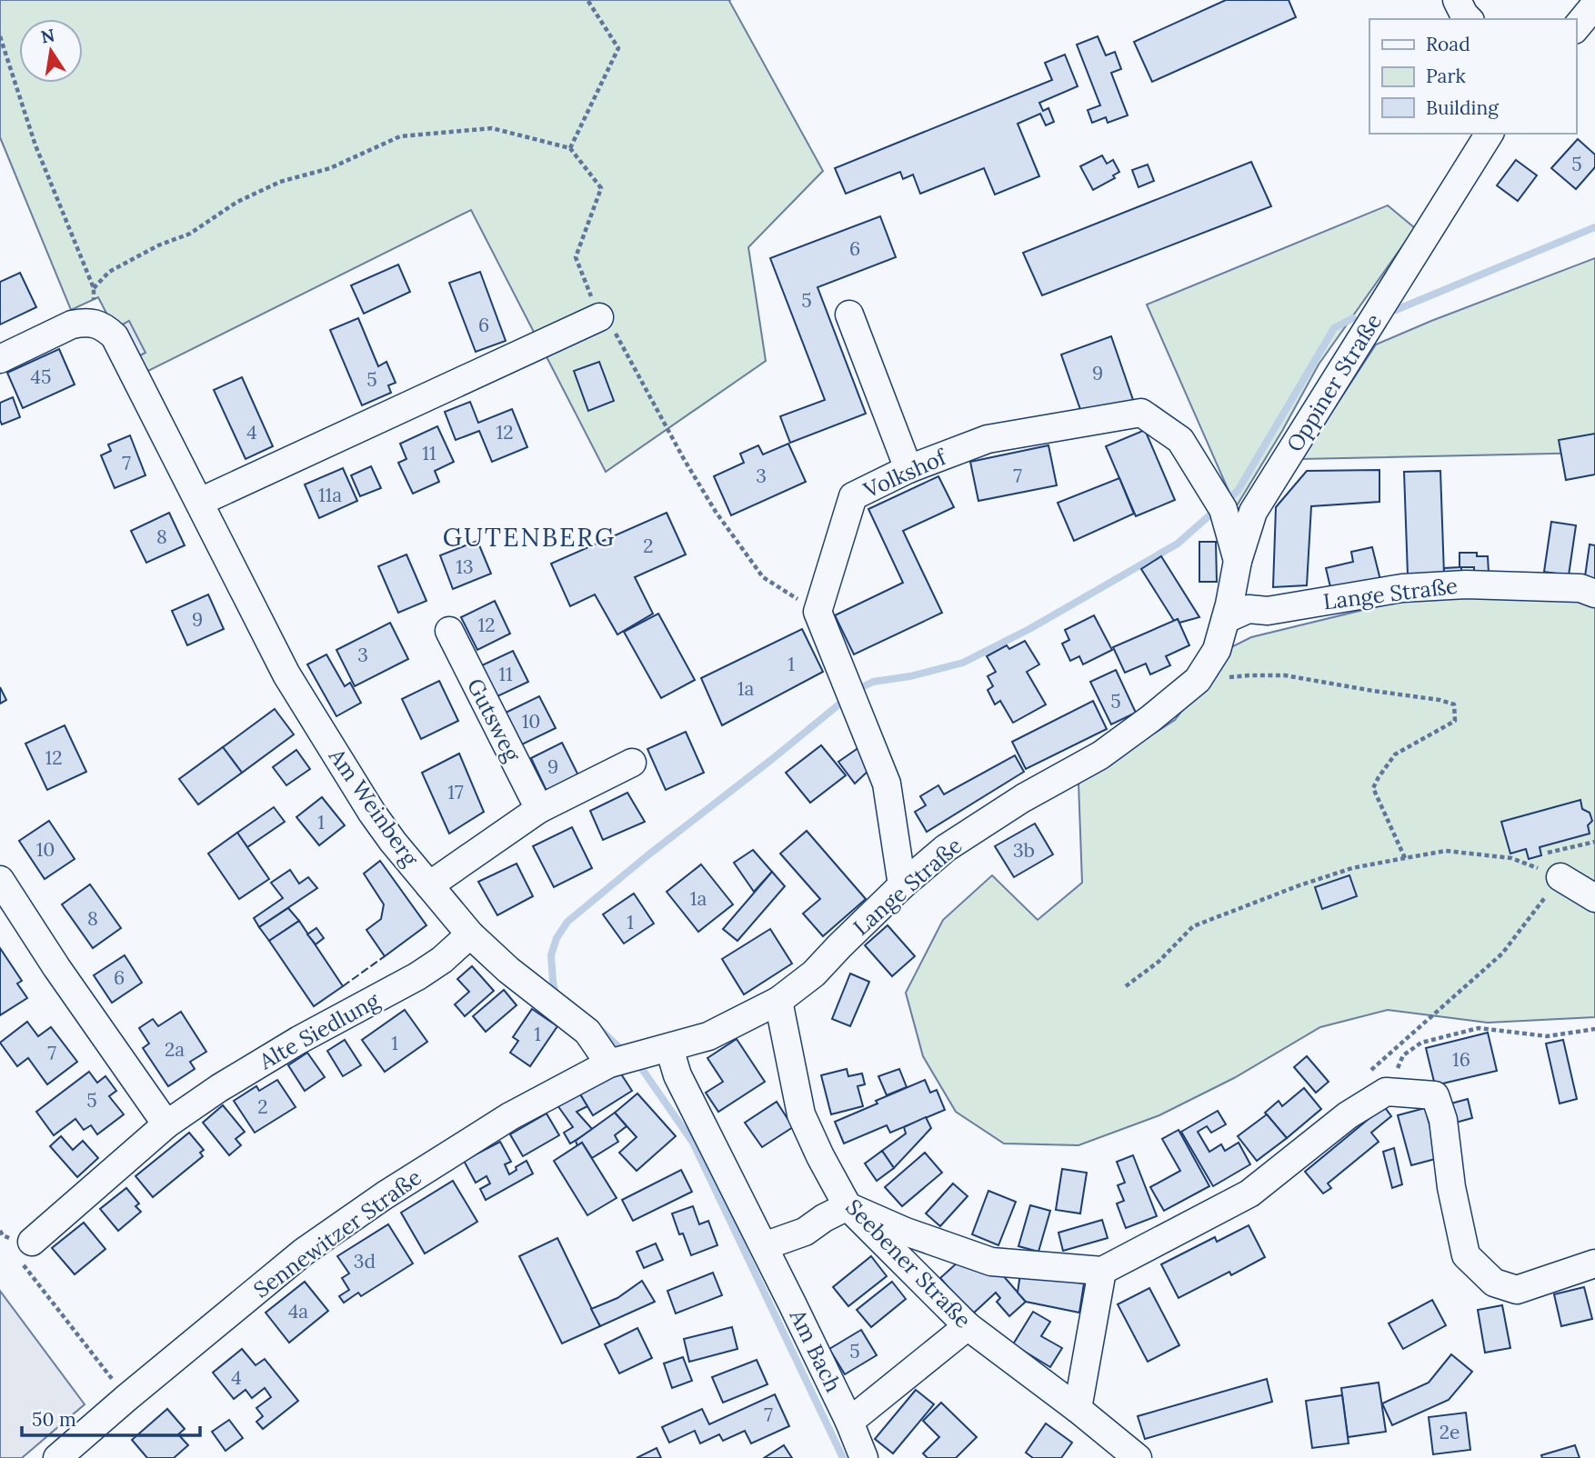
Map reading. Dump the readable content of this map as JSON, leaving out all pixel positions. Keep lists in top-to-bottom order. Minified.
{"streets":{"street":["Oppiner Straße","Volkshof","Lange Straße","Gutsweg","Am Weinberg","Alte Siedlung","Sennewitzer Straße","Seebener Straße","Am Bach"]},"crossings":[["Oppiner Straße","Volkshof"],["Oppiner Straße","Lange Straße"],["Lange Straße","Am Weinberg"],["Lange Straße","Sennewitzer Straße"],["Lange Straße","Seebener Straße"],["Lange Straße","Am Bach"],["Am Weinberg","Alte Siedlung"],["Am Weinberg","Sennewitzer Straße"]],"districts":["GUTENBERG"],"house_numbers":["5","6","5","6","9","45","5","4","12","11","7","3","7","11a","8","2","13","9","12","3","1","11","1a","5","10","12","9","17","1","10","3b","1a","8","1","6","1","1","2a","7","16","5","2","3d","4a","5","4","7","2e"],"legend":["Road","Park","Building"],"scale_bar":"50 m","north":"top"}
